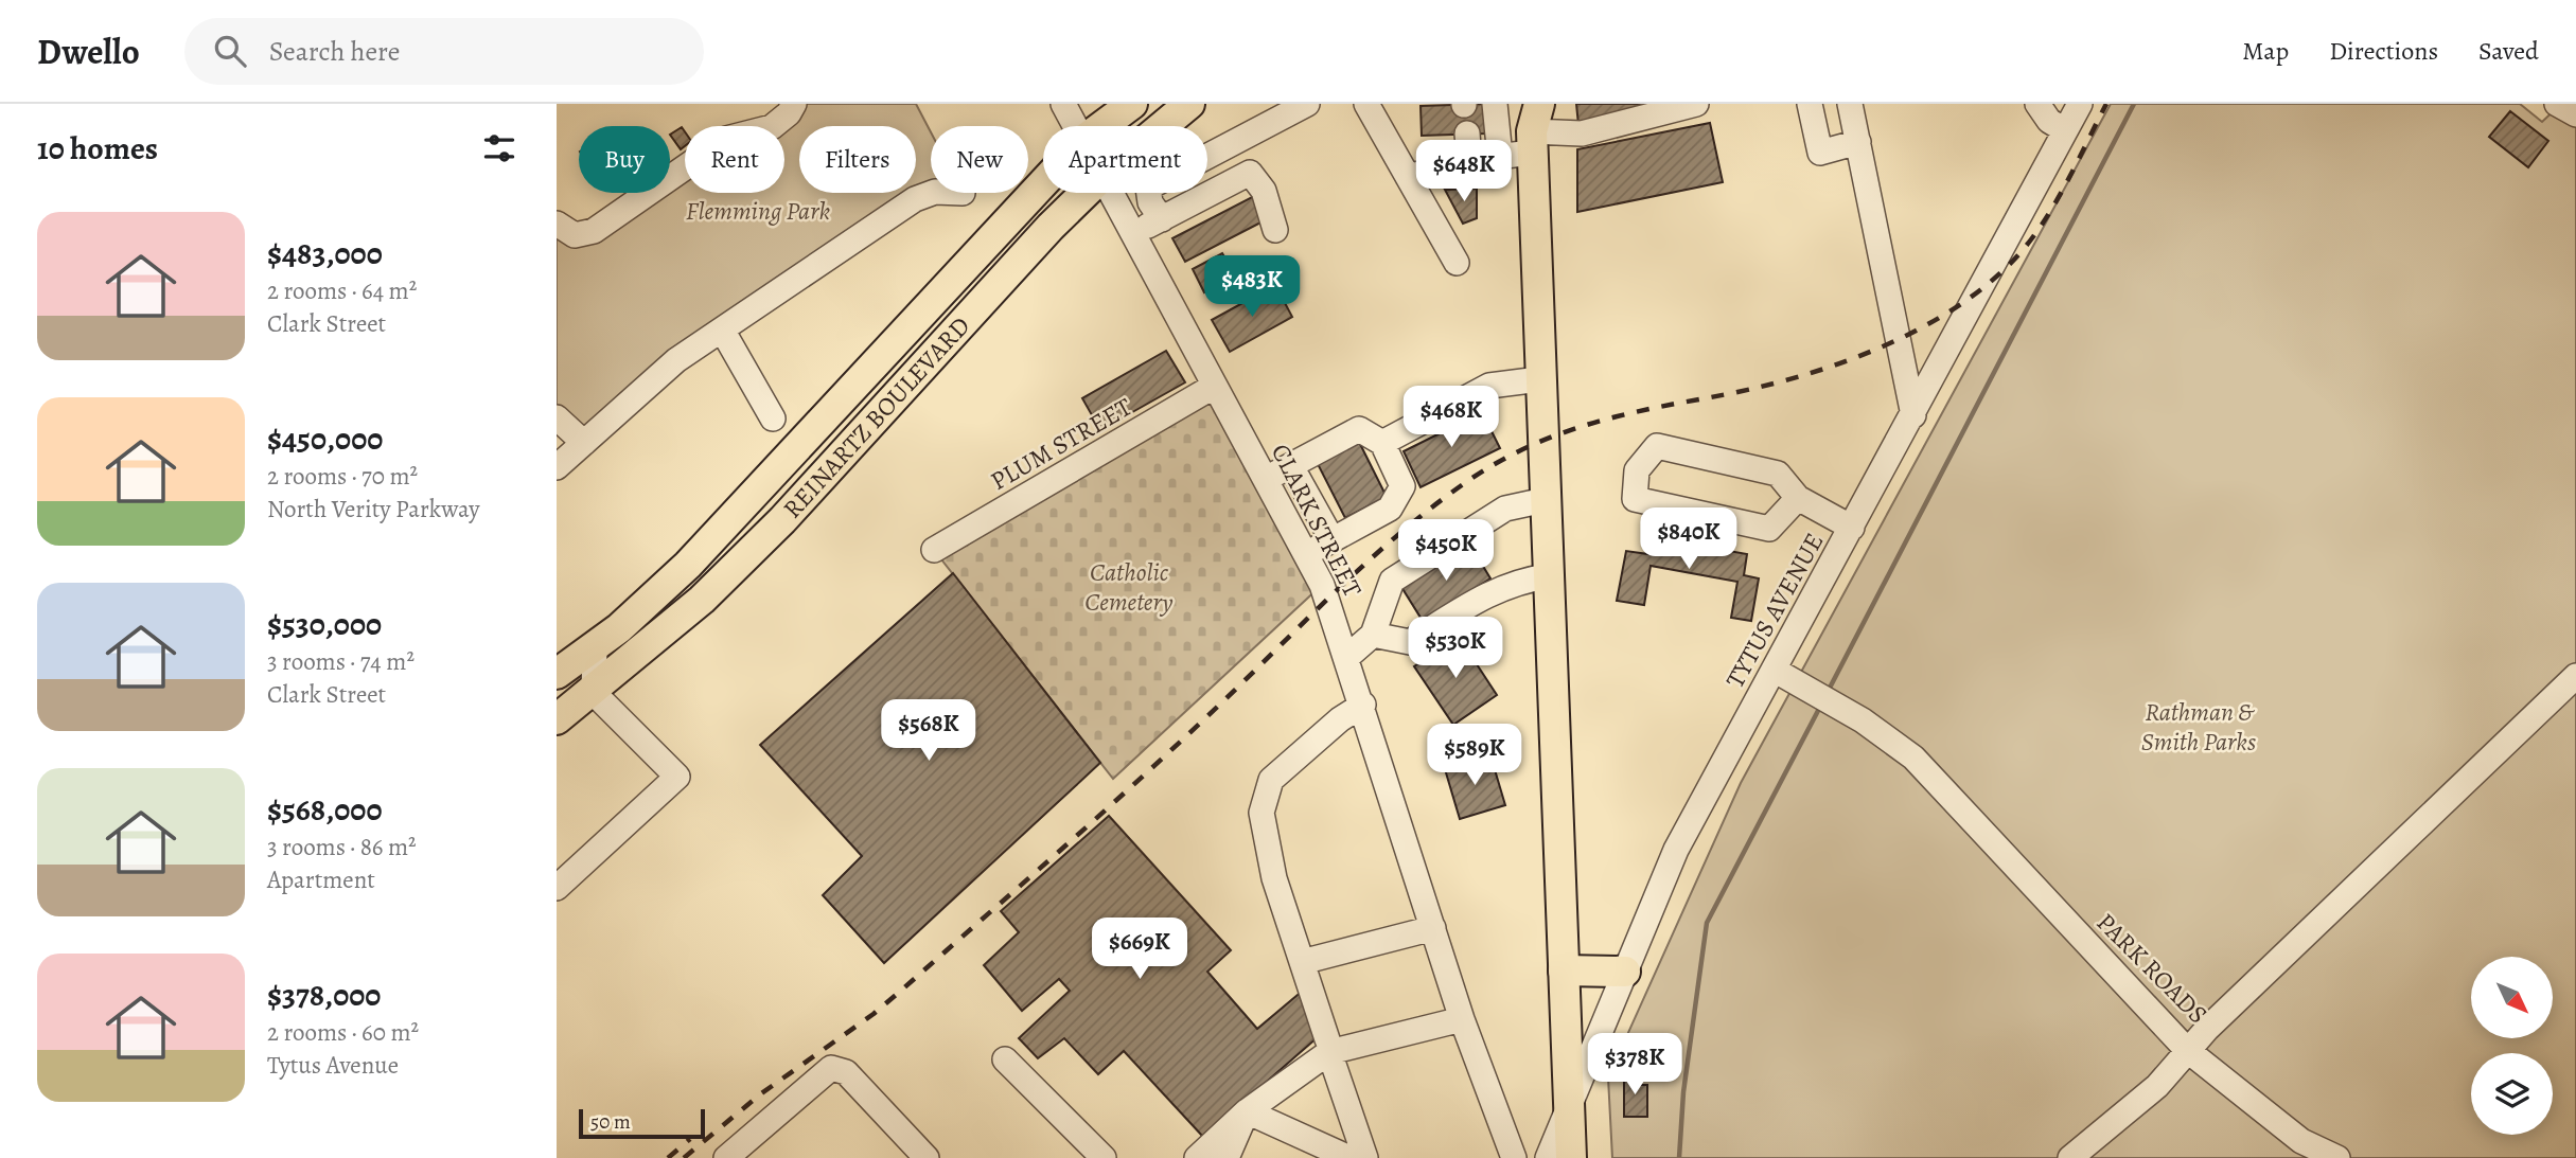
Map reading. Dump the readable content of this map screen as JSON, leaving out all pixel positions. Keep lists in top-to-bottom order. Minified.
{"streets":{"main road":["REINARTZ BOULEVARD"],"street":["PLUM STREET","CLARK STREET","TYTUS AVENUE","PARK ROADS"]},"crossings":[["PLUM STREET","CLARK STREET"],["TYTUS AVENUE","PARK ROADS"]],"parks":["Flemming Park","Catholic Cemetery","Rathman & Smith Parks"],"scale_bar":"50 m","north":"bottom right","page":{"header":"Dwello","search":"Search here","nav":["Map","Directions","Saved"],"heading":"10 homes","chip":["Buy","Rent","Filters","New","Apartment"],"price":["$648K","$483K","$468K","$840K","$450K","$530K","$568K","$589K","$669K","$378K"],"list":[{"name":"$483,000","note":"2 rooms · 64 m² · Clark Street"},{"name":"$450,000","note":"2 rooms · 70 m² · North Verity Parkway"},{"name":"$530,000","note":"3 rooms · 74 m² · Clark Street"},{"name":"$568,000","note":"3 rooms · 86 m² · Apartment"},{"name":"$378,000","note":"2 rooms · 60 m² · Tytus Avenue"}],"scale":"50 m"}}
